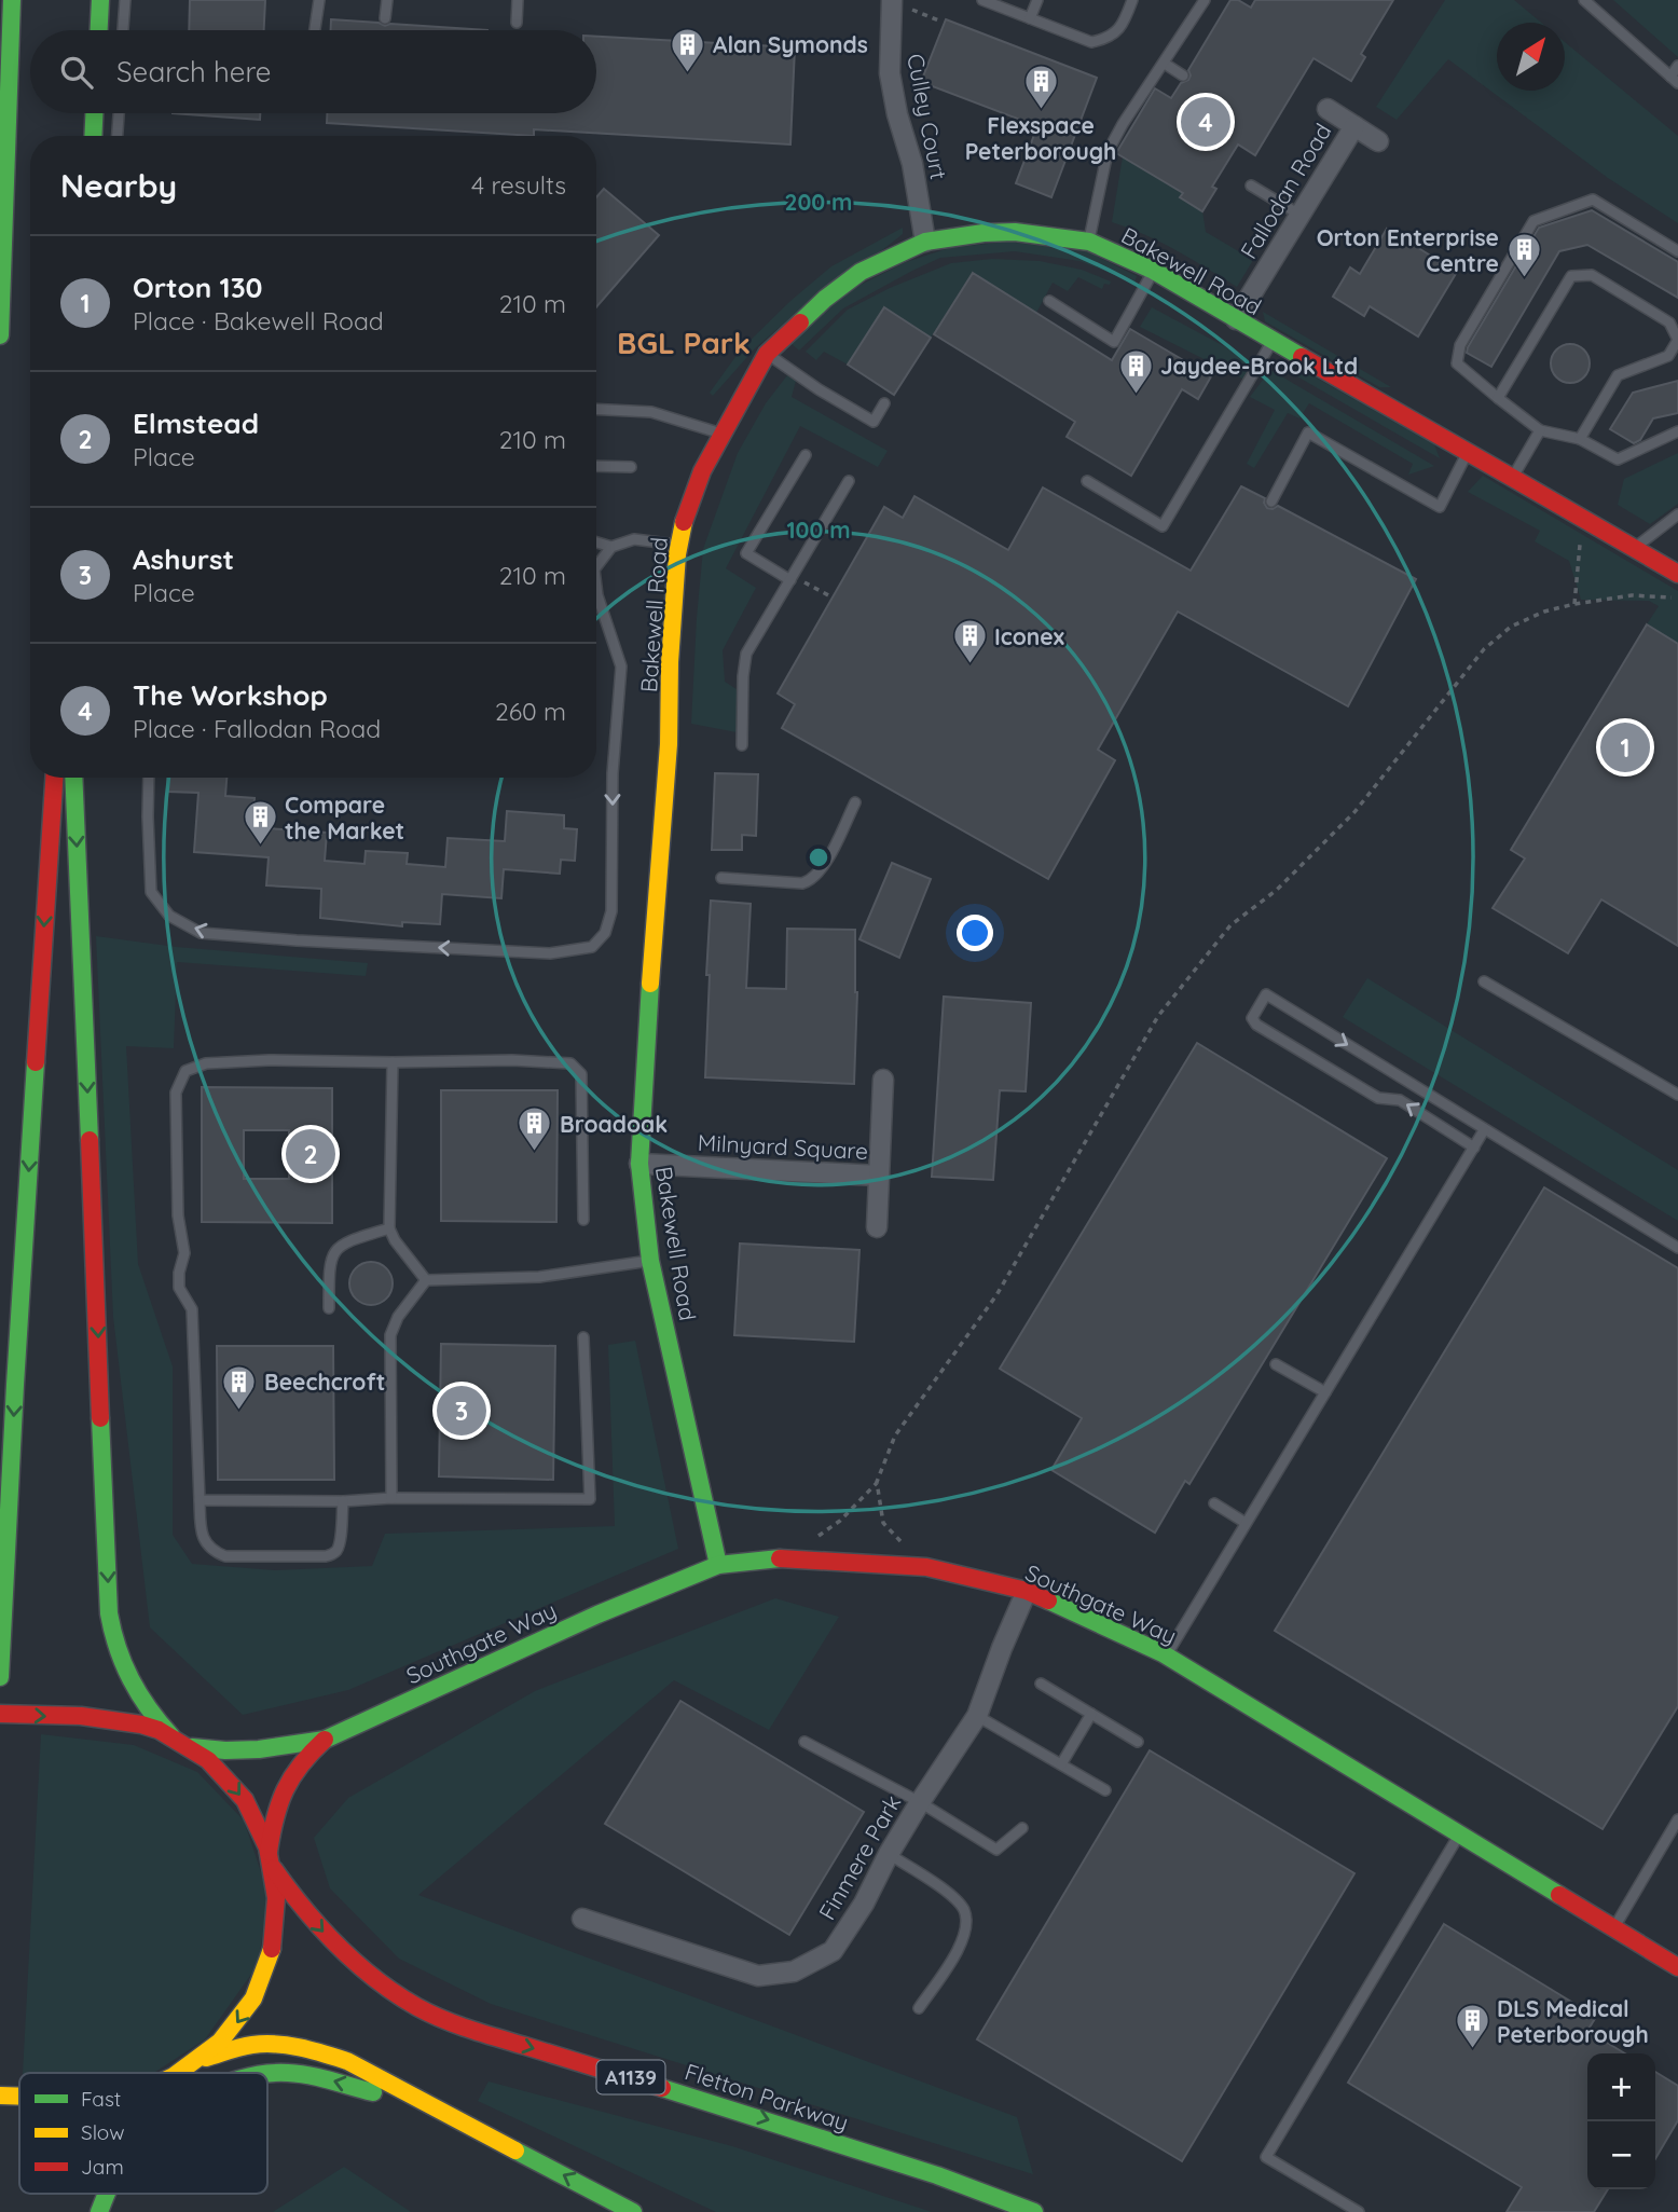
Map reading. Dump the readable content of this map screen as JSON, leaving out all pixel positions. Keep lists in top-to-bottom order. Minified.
{"streets":{"main road":["Bakewell Road","Southgate Way","A1139","Fletton Parkway"],"street":["Culley Court","Fallodan Road","Milnyard Square","Finmere Park"]},"crossings":[["Culley Court","Bakewell Road"],["Fallodan Road","Bakewell Road"],["Bakewell Road","Milnyard Square"],["Bakewell Road","Southgate Way"],["Southgate Way","Finmere Park"]],"districts":["BGL Park"],"places":{"building":["Alan Symonds","Flexspace Peterborough","Orton Enterprise Centre","Jaydee-Brook Ltd","Iconex","Compare the Market","Broadoak","Beechcroft","DLS Medical Peterborough"]},"legend":["Fast","Slow","Jam"],"north":"top right","page":{"search":"Search here","pins":["4","1","2","3"],"heading":["Nearby","4 results"],"list":[{"mark":"1","name":"Orton 130","note":"Place · Bakewell Road","value":"210 m"},{"mark":"2","name":"Elmstead","note":"Place","value":"210 m"},{"mark":"3","name":"Ashurst","note":"Place","value":"210 m"},{"mark":"4","name":"The Workshop","note":"Place · Fallodan Road","value":"260 m"}],"map_buttons":["+","−"]},"rings":["200 m","100 m"]}
